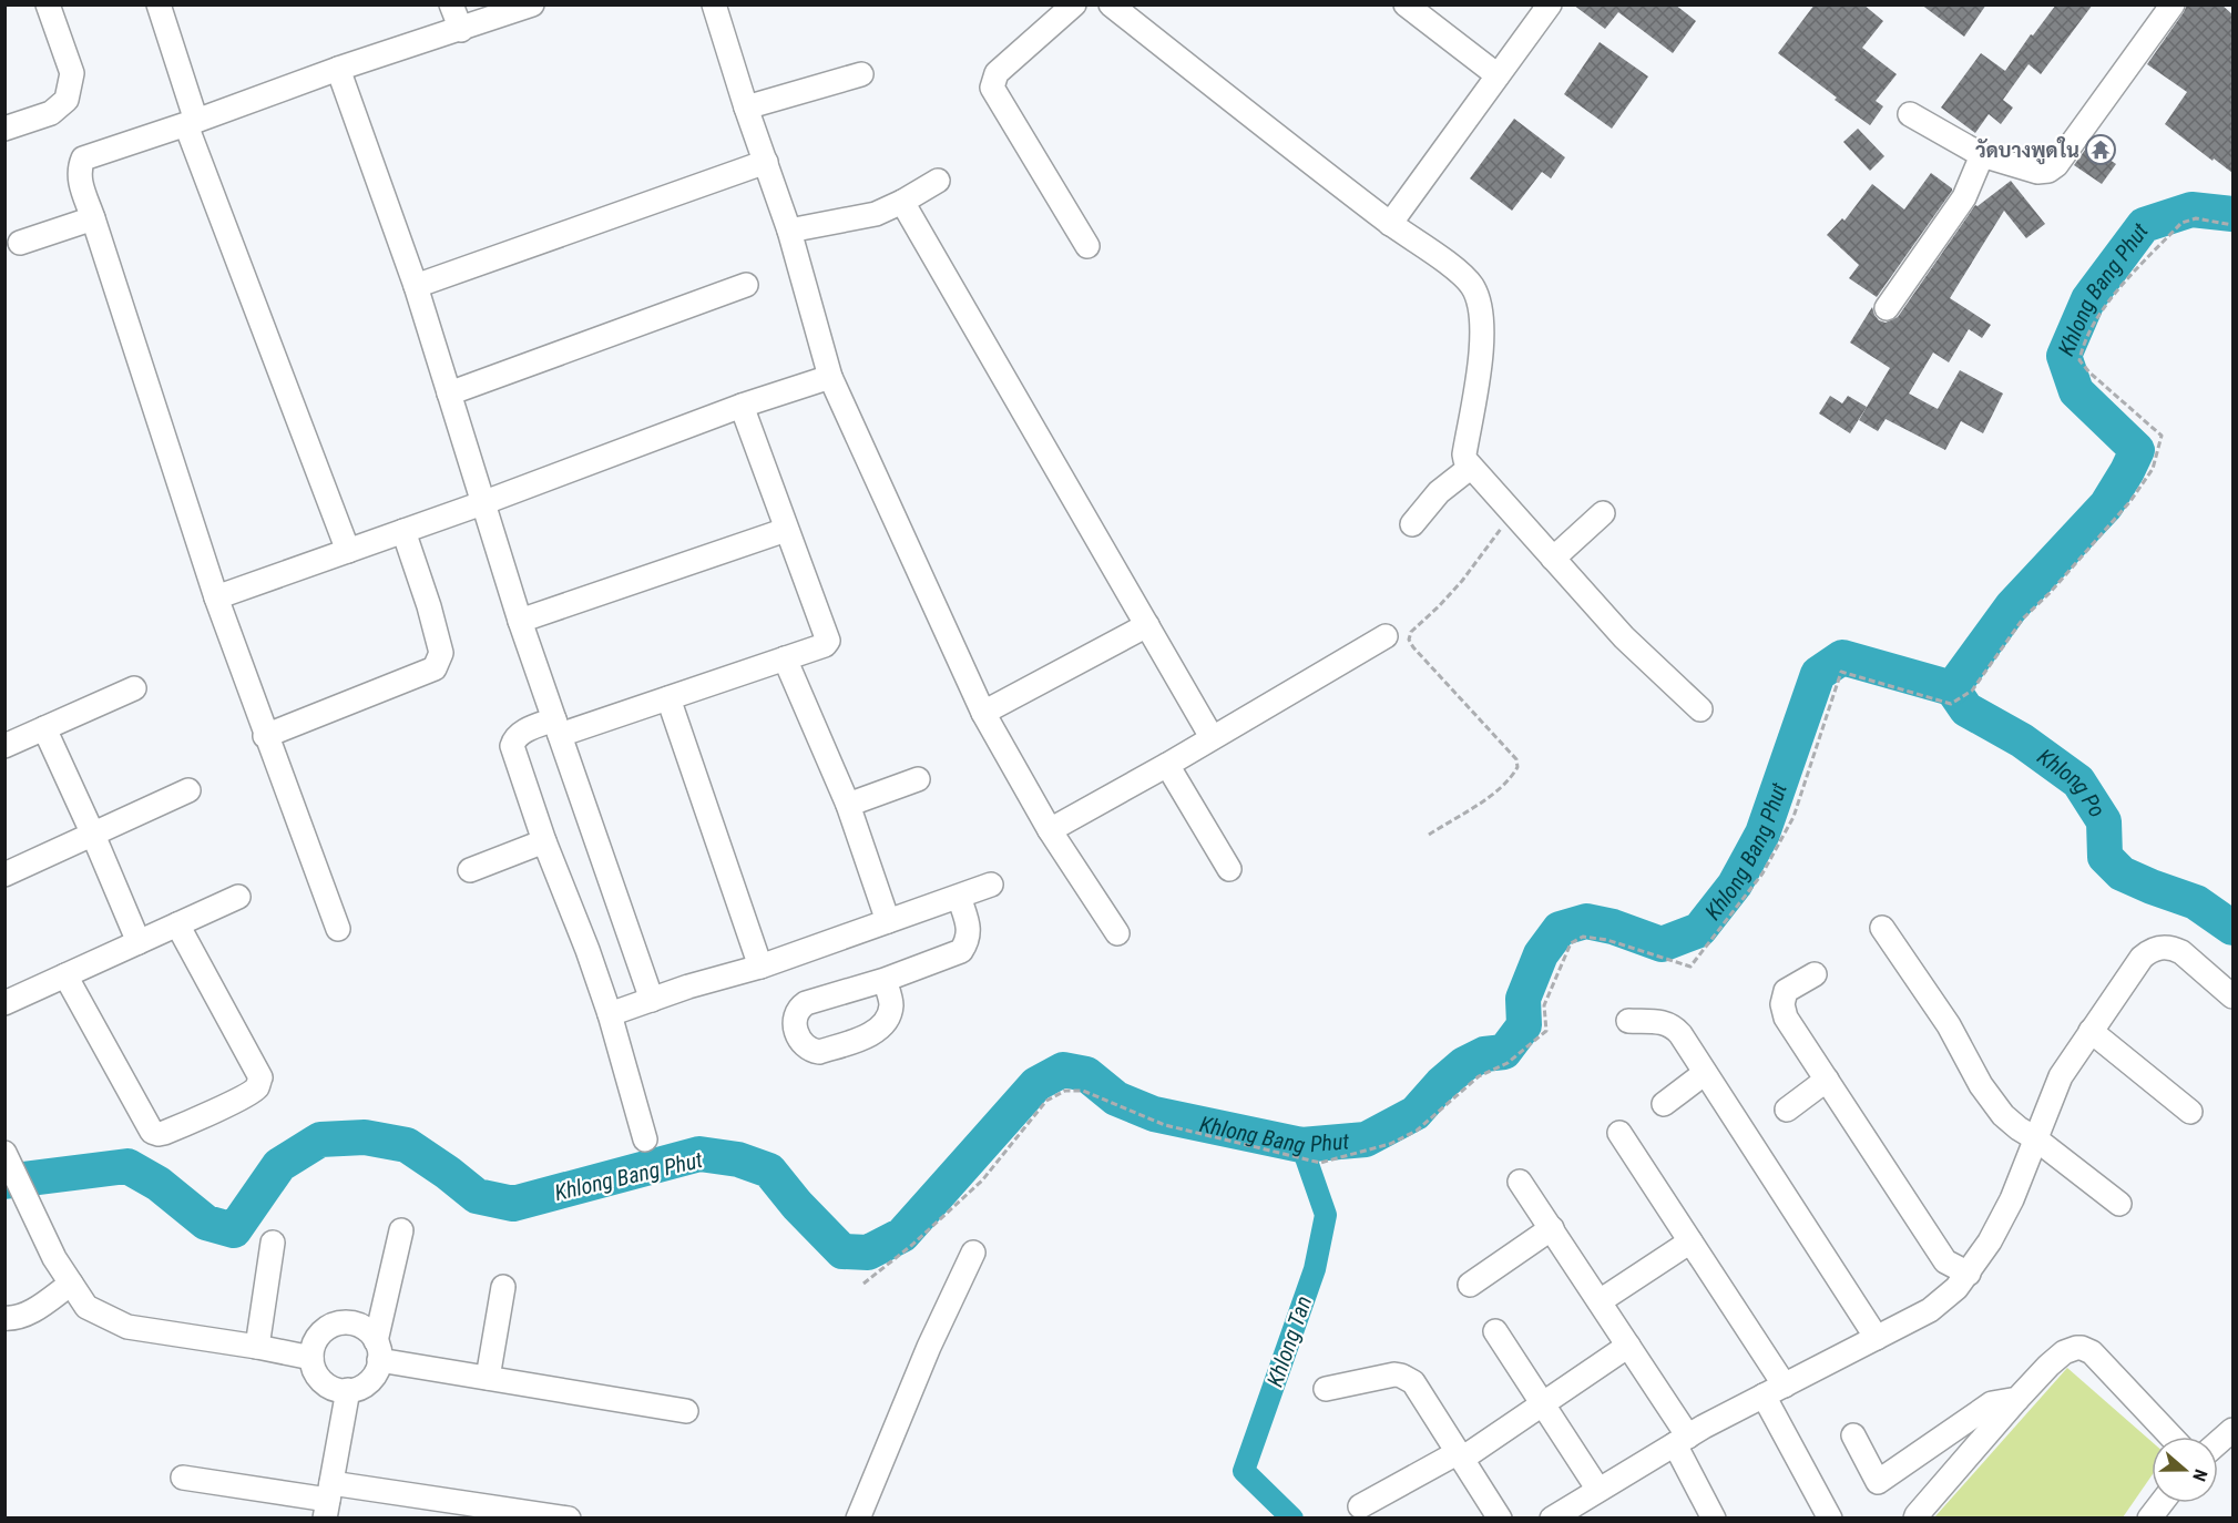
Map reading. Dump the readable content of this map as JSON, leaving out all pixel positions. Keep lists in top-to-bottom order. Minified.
{"water":["Khlong Bang Phut","Khlong Po","Khlong Tan"],"places":{"temple":["วัดบางพูดใน"]},"north":"right"}
